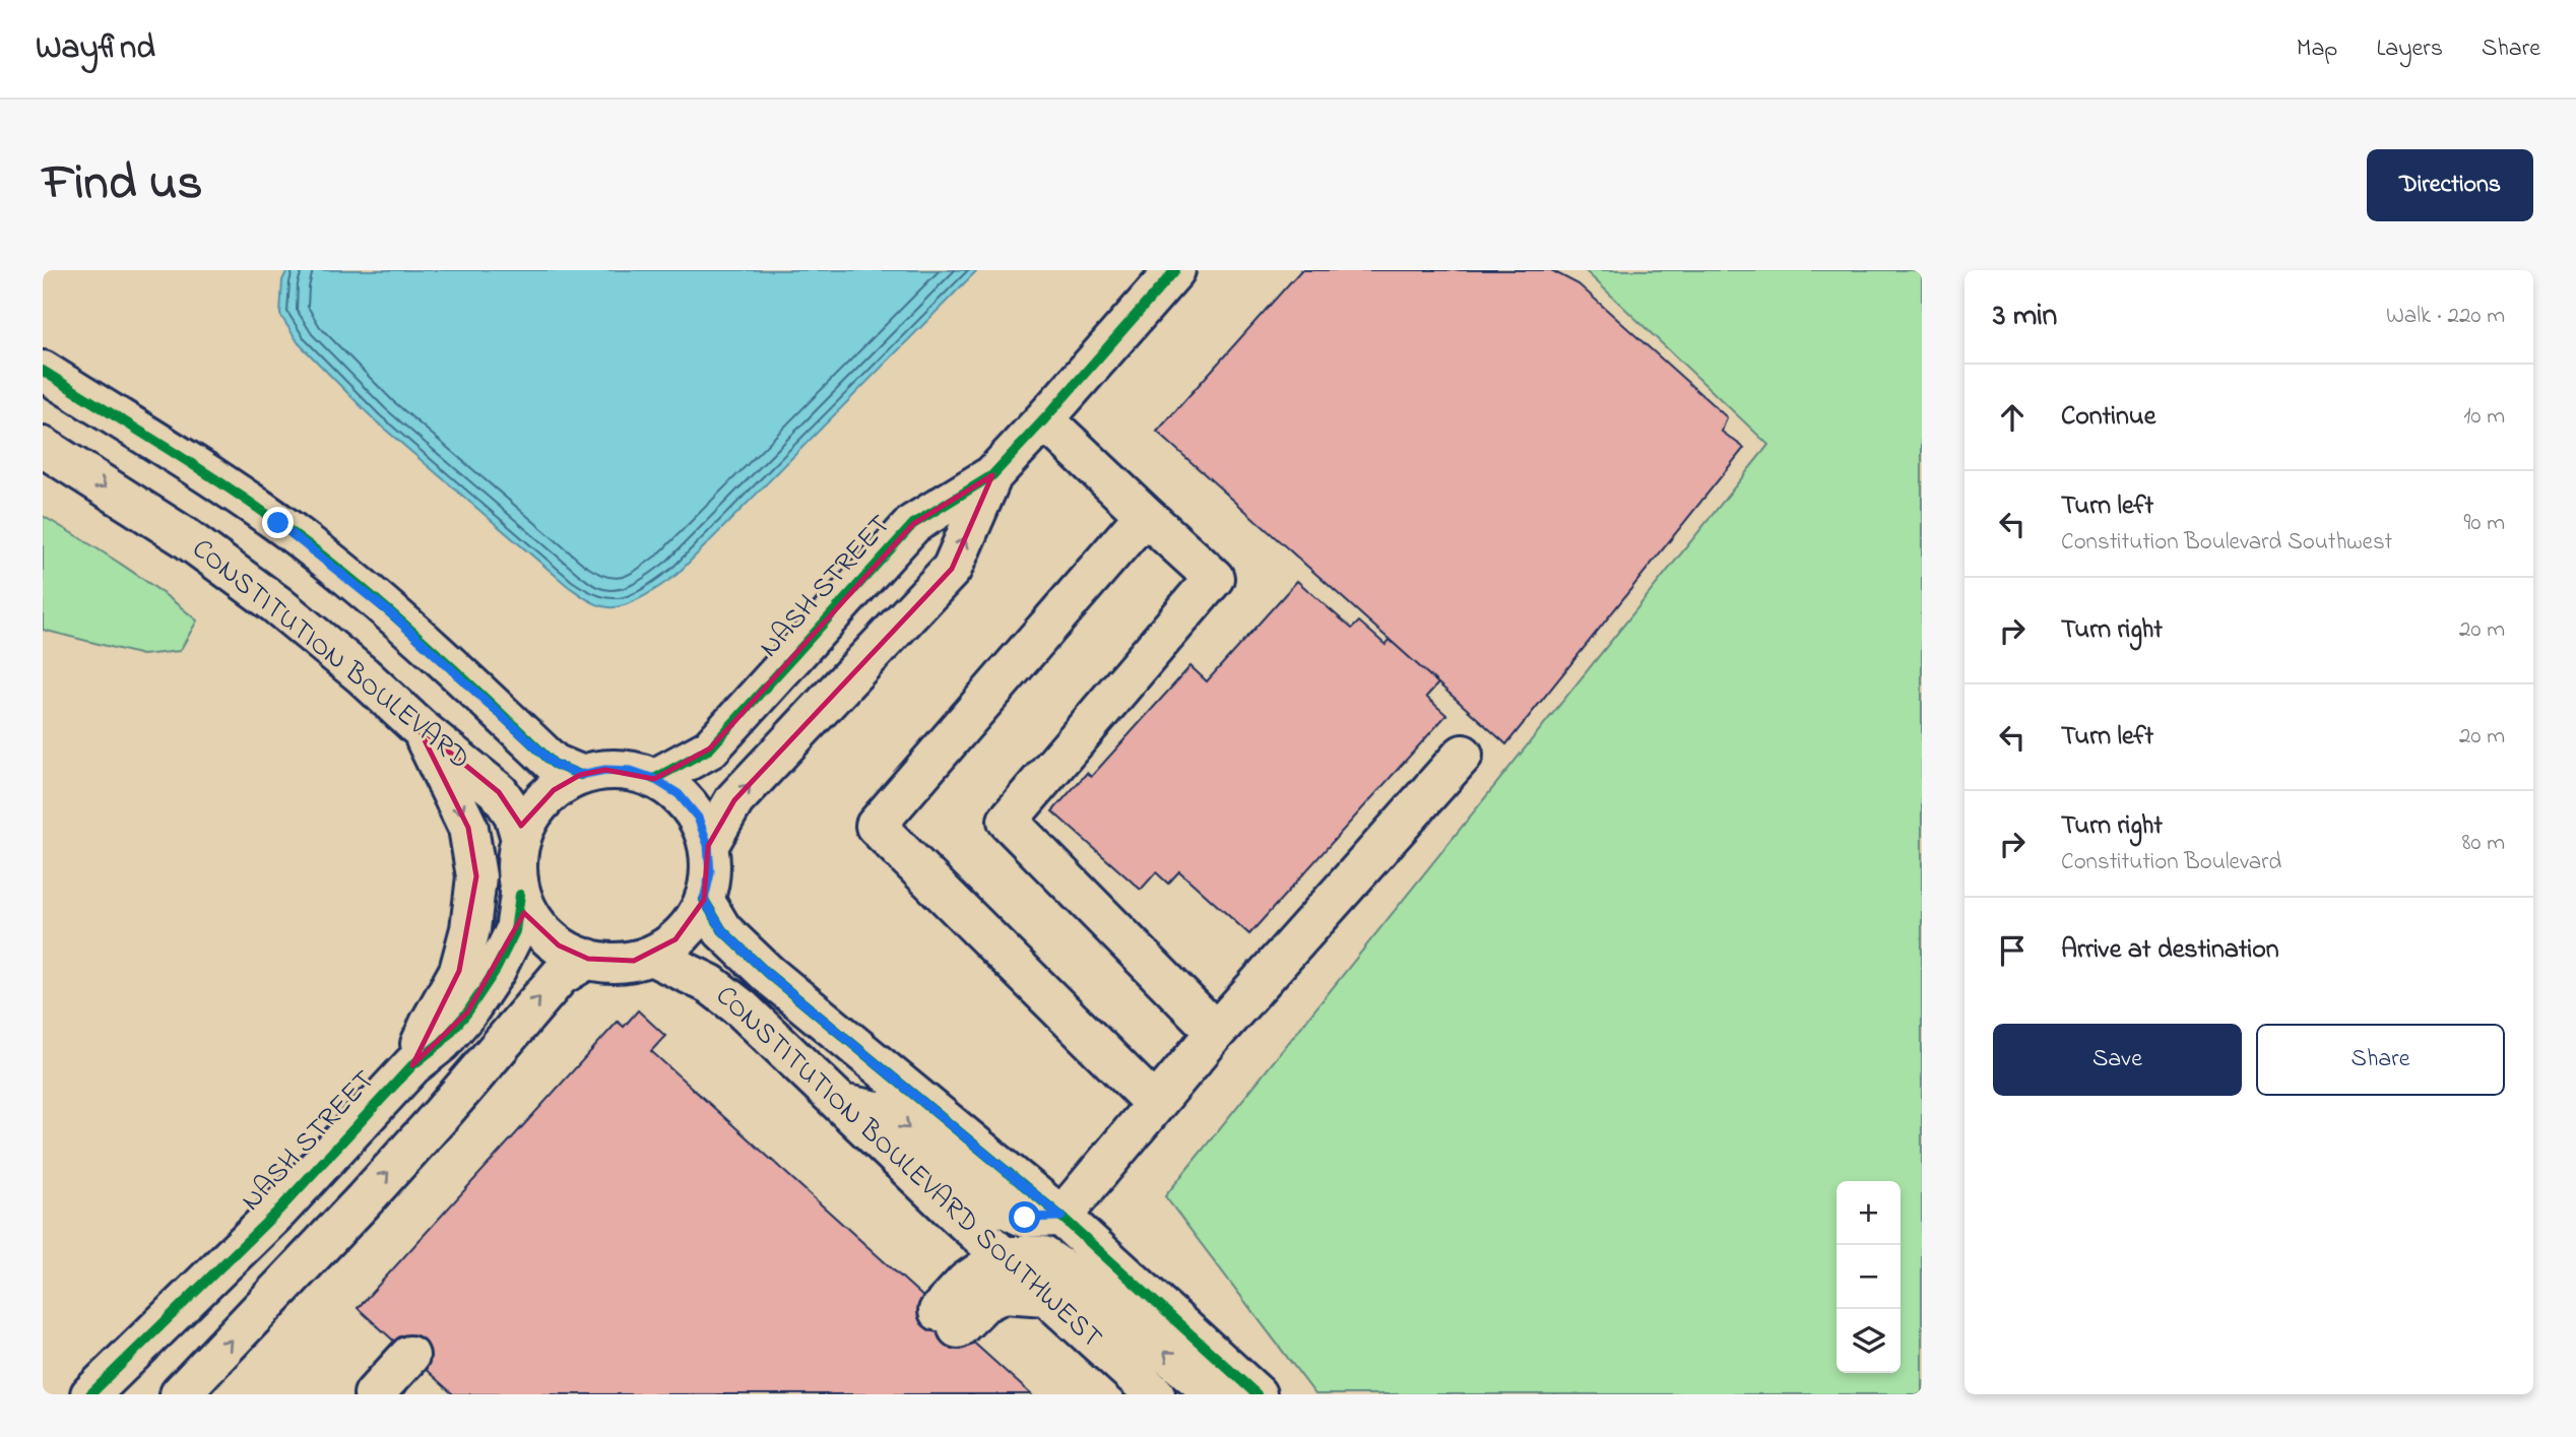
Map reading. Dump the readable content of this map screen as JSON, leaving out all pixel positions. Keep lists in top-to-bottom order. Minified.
{"streets":{"street":["NASH STREET","CONSTITUTION BOULEVARD","CONSTITUTION BOULEVARD SOUTHWEST"]},"crossings":[["NASH STREET","CONSTITUTION BOULEVARD"],["NASH STREET","CONSTITUTION BOULEVARD SOUTHWEST"],["CONSTITUTION BOULEVARD","CONSTITUTION BOULEVARD SOUTHWEST"]],"page":{"header":"Wayfind","nav":["Map","Layers","Share"],"title":"Find us","buttons":["Directions",["Save","Share"]],"heading":["3 min","Walk · 220 m"],"list":[["Continue","10 m"],["Turn left","Constitution Boulevard Southwest","90 m"],["Turn right","20 m"],["Turn left","20 m"],["Turn right","Constitution Boulevard","80 m"],"Arrive at destination"],"map_buttons":["+","−"]}}
